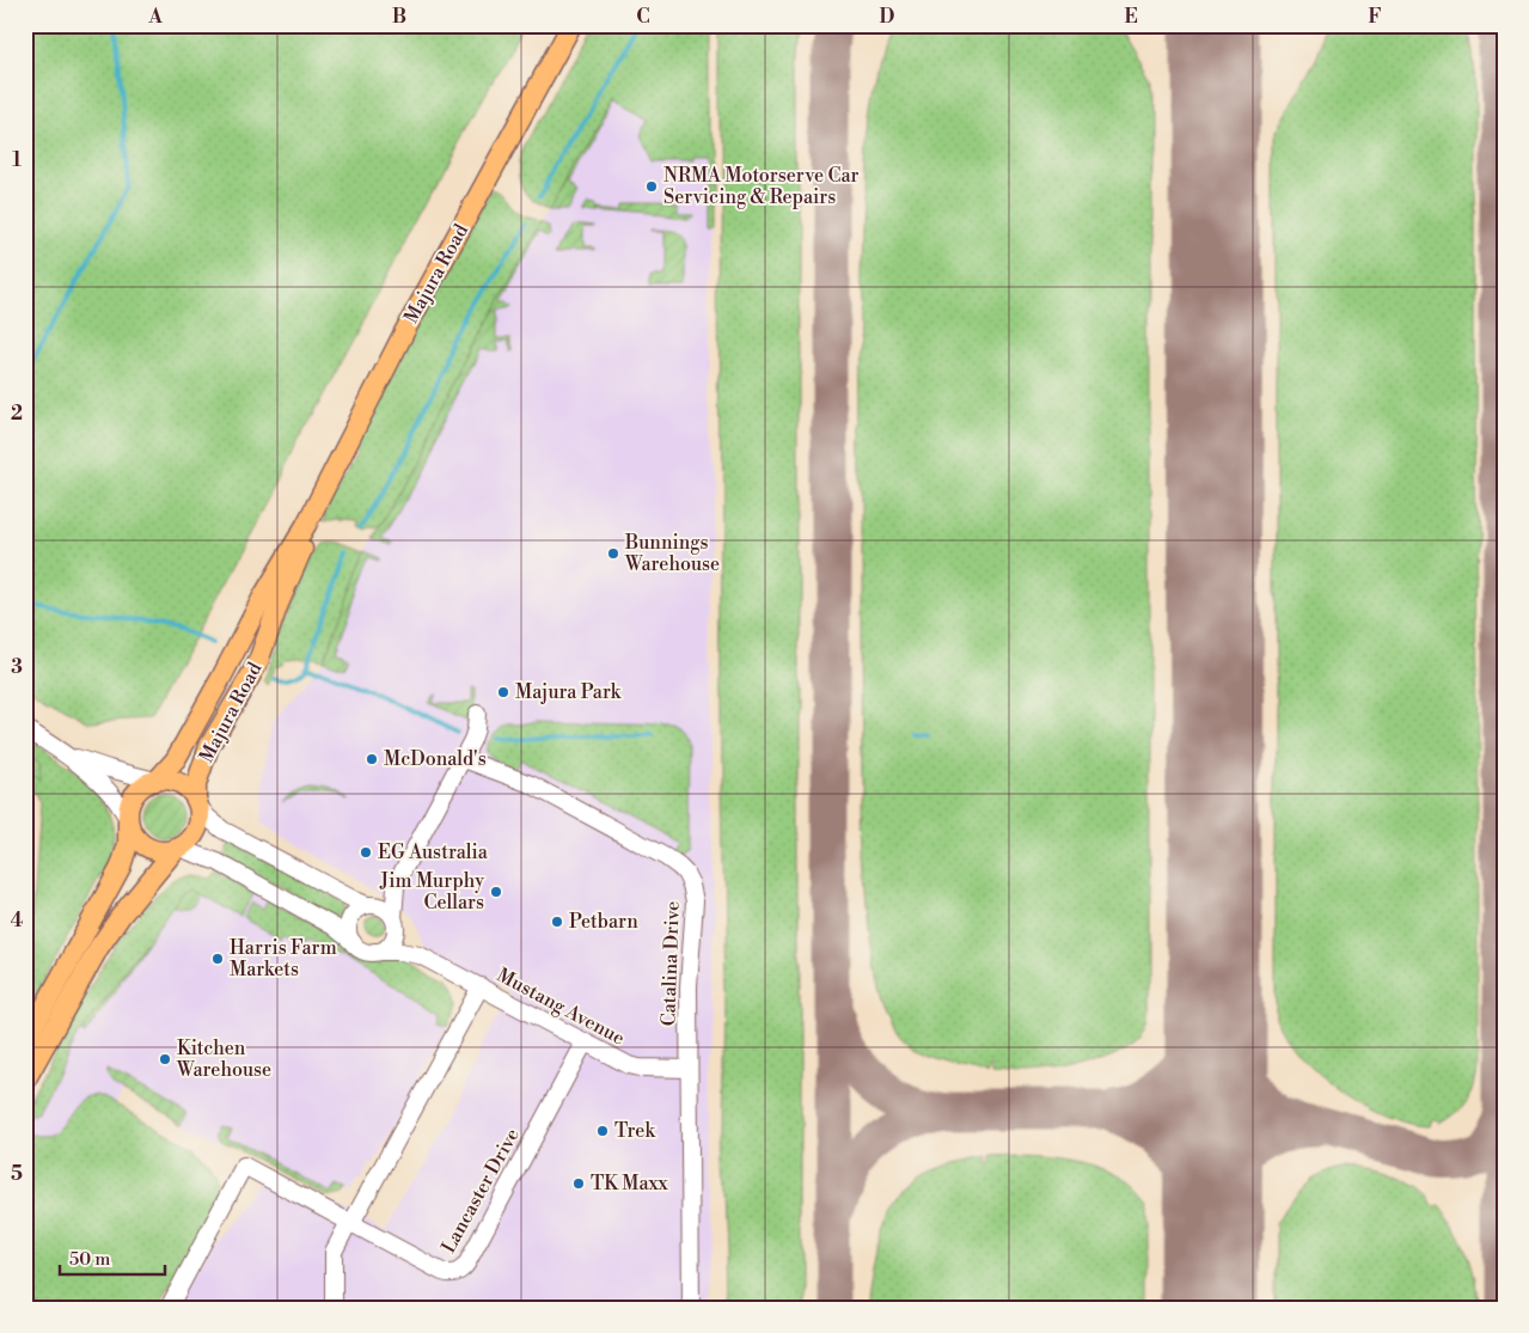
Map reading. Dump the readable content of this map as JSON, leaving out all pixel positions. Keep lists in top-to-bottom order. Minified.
{"streets":{"main road":["Majura Road"],"street":["Catalina Drive","Mustang Avenue","Lancaster Drive"]},"crossings":[["Catalina Drive","Mustang Avenue"],["Mustang Avenue","Lancaster Drive"]],"places":["NRMA Motorserve Car Servicing & Repairs","Bunnings Warehouse","Majura Park","McDonald's","EG Australia","Jim Murphy Cellars","Petbarn","Harris Farm Markets","Kitchen Warehouse","Trek","TK Maxx"],"scale_bar":"50 m","grid":{"columns":["A","B","C","D","E","F"],"rows":["1","2","3","4","5"]}}
